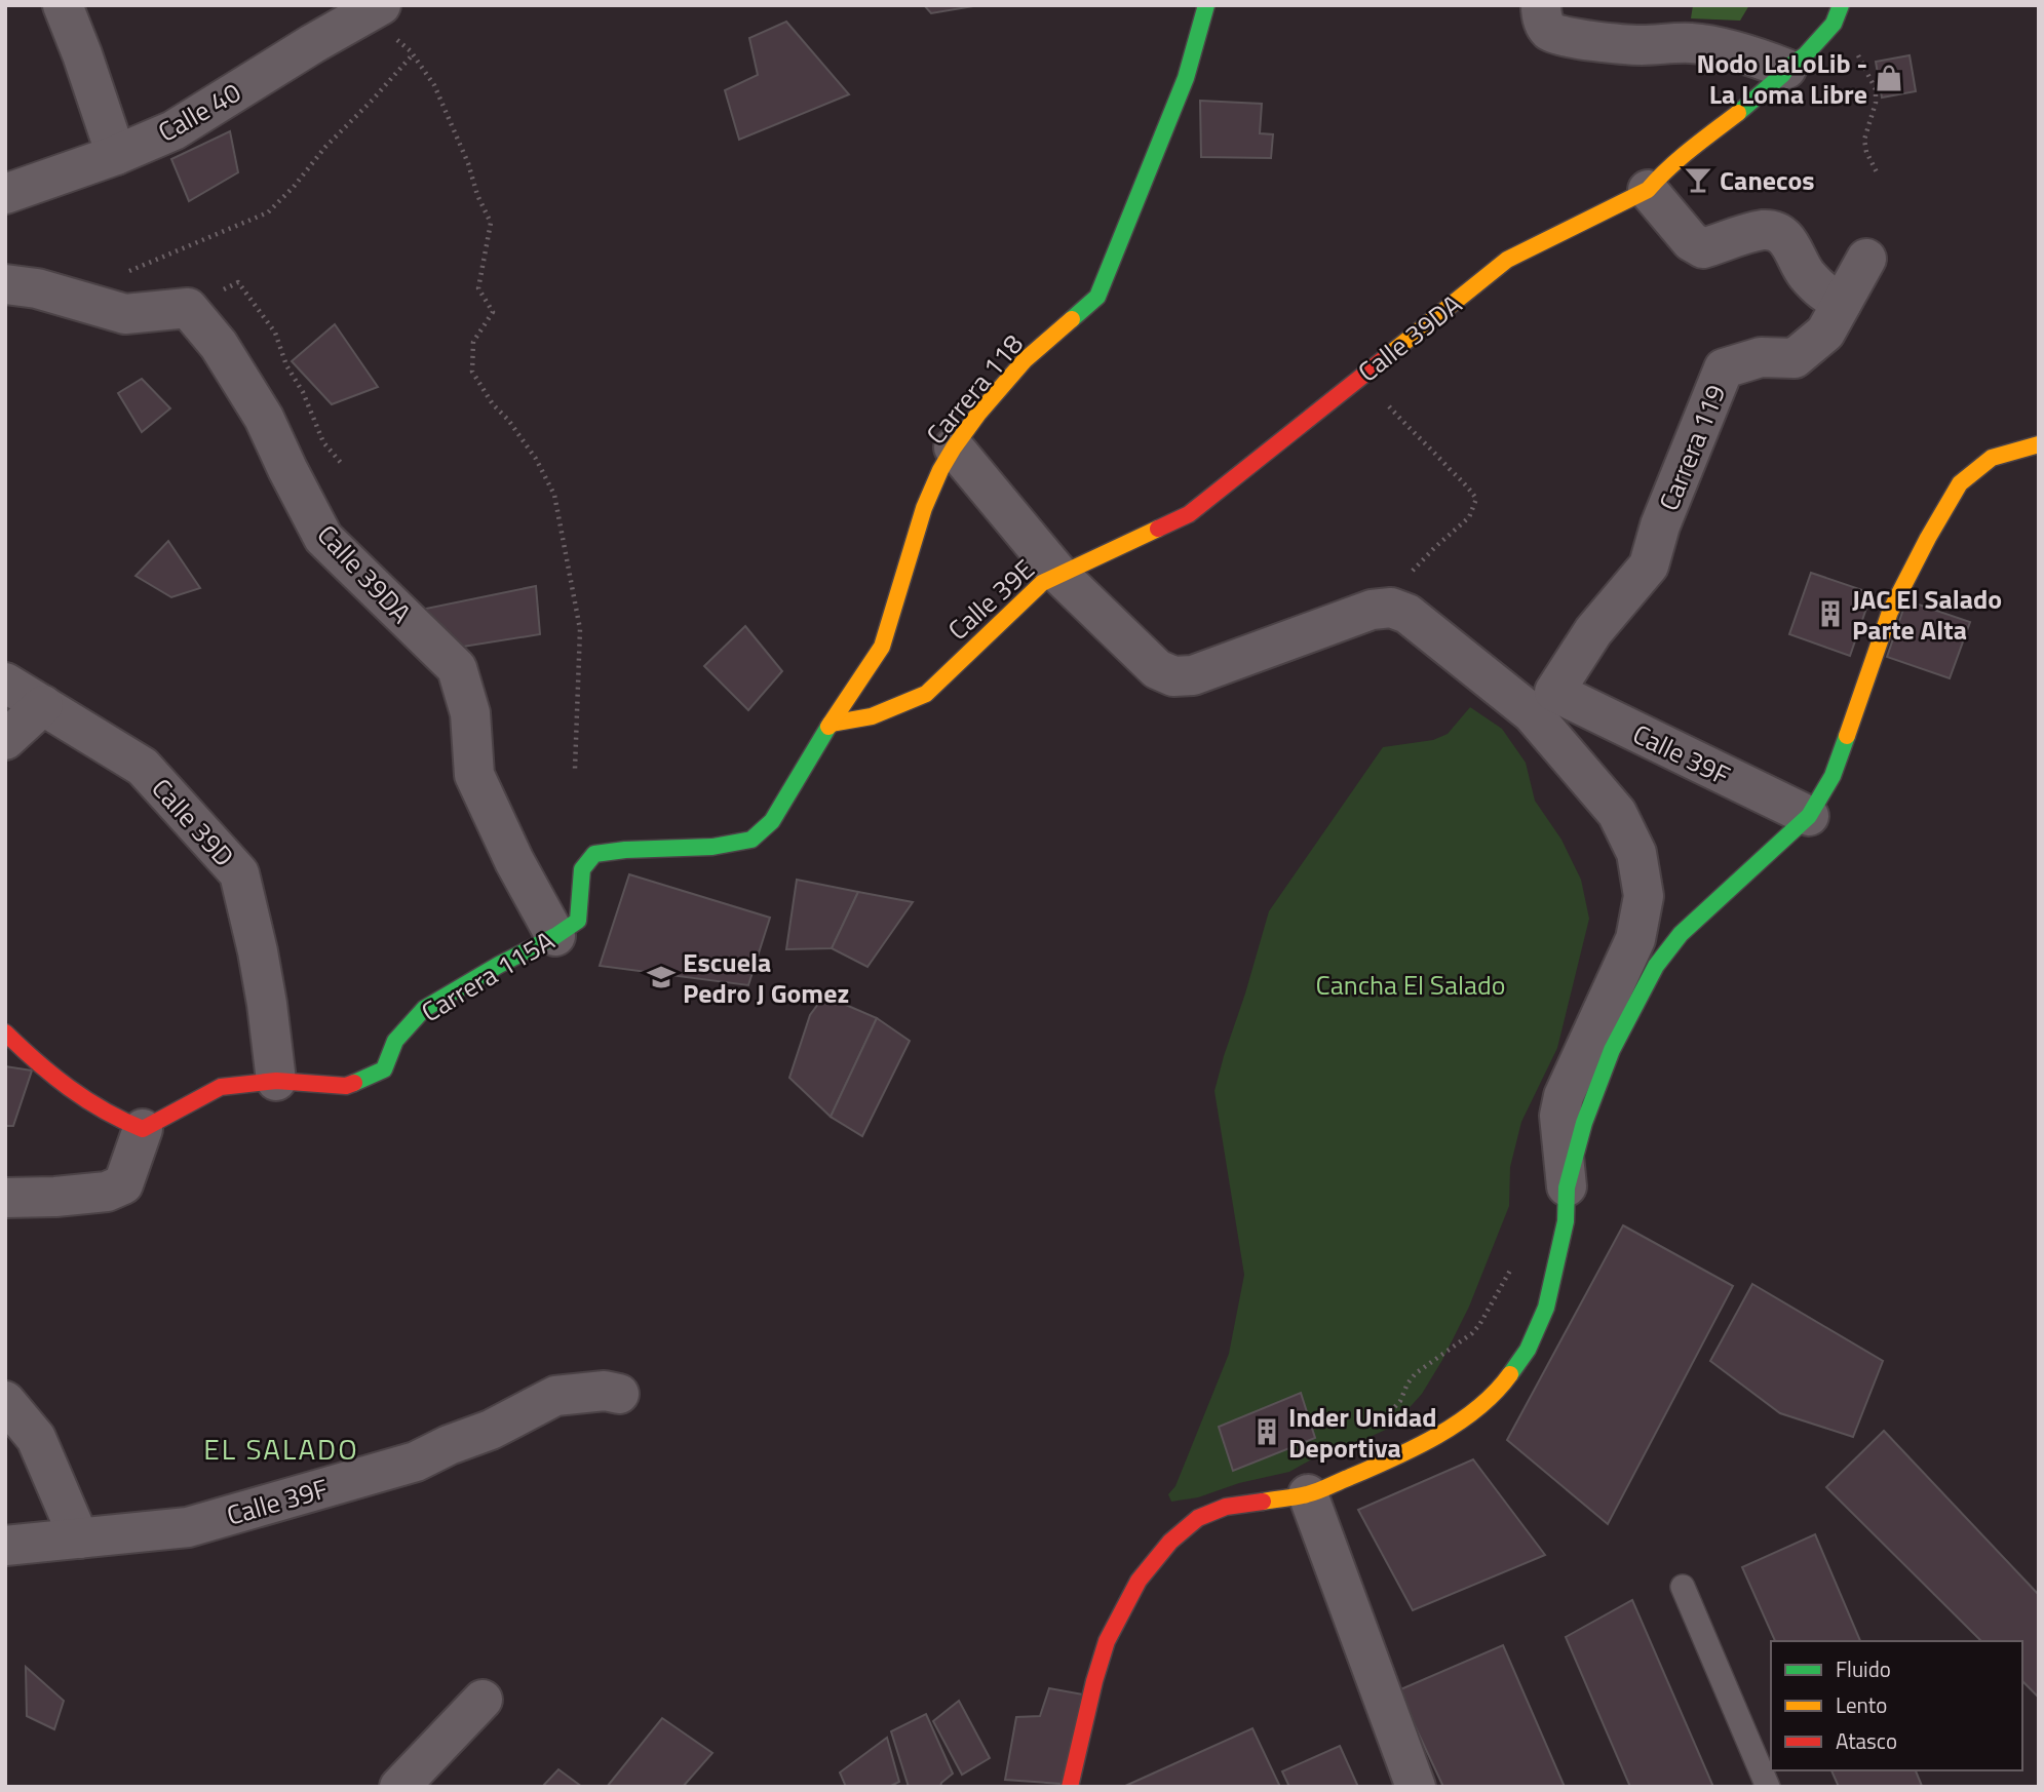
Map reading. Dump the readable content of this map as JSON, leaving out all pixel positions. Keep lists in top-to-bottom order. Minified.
{"streets":{"street":["Calle 40","Calle 39DA","Carrera 118","Carrera 119","Calle 39E","Calle 39F","Calle 39D","Carrera 115A"]},"crossings":[["Calle 39DA","Calle 39E"],["Calle 39DA","Carrera 115A"],["Carrera 118","Calle 39E"],["Carrera 118","Carrera 115A"],["Carrera 119","Calle 39F"],["Calle 39D","Carrera 115A"]],"districts":["EL SALADO"],"parks":["Cancha El Salado"],"places":{"shop":["Nodo LaLoLib - La Loma Libre"],"bar":["Canecos"],"building":["JAC El Salado Parte Alta","Inder Unidad Deportiva"],"school or university":["Escuela Pedro J Gomez"]},"legend":["Fluido","Lento","Atasco"]}
